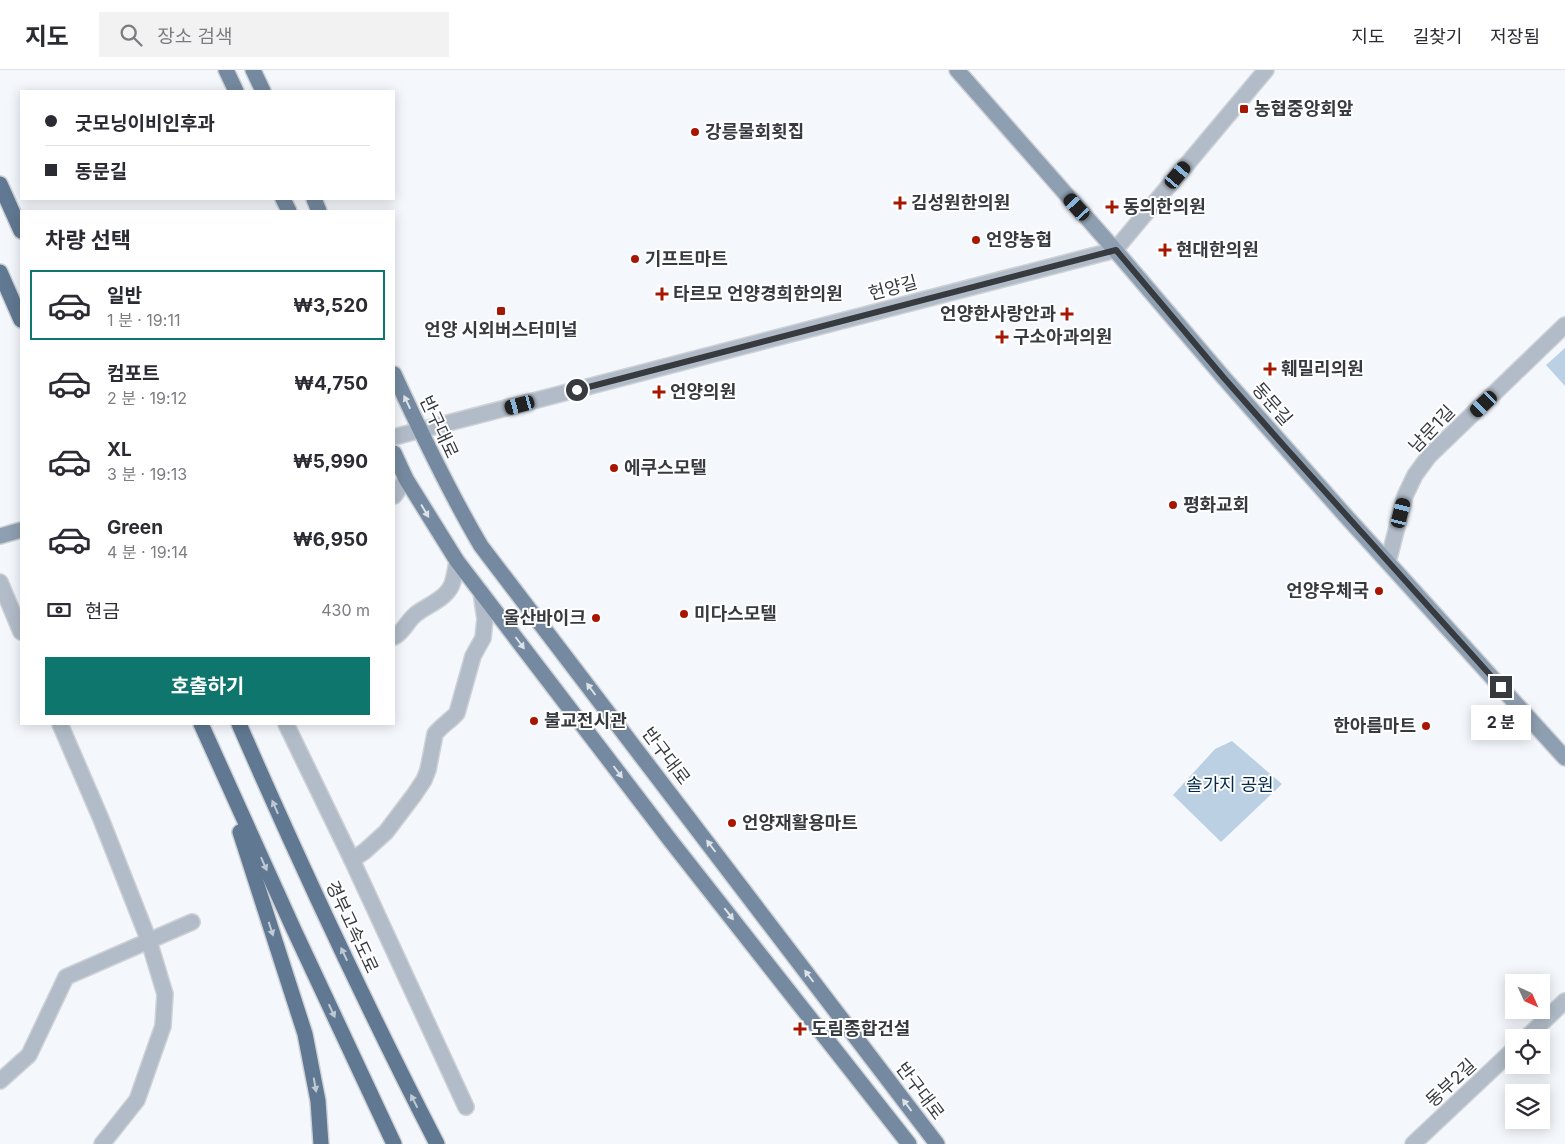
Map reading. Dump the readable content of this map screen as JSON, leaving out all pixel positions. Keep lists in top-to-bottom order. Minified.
{"streets":{"highway":["경부고속도로"],"main road":["반구대로"],"street":["헌양길","동문길","남문1길","동부2길"]},"crossings":[["헌양길","동문길"],["헌양길","반구대로"],["동문길","남문1길"]],"parks":["솔가지 공원"],"places":{"transit":["농협중앙회앞","언양 시외버스터미널"],"other":["강릉물회횟집","언양농협","기프트마트","에쿠스모텔","평화교회","언양우체국","미다스모텔","울산바이크","불교전시관","한아름마트","언양재활용마트"],"health":["김성원한의원","동의한의원","현대한의원","타르모 언양경희한의원","언양한사랑안과","구소아과의원","훼밀리의원","언양의원","도림종합건설"]},"north":"bottom right","page":{"header":"지도","search":"장소 검색","nav":["지도","길찾기","저장됨"],"banner":["굿모닝이비인후과","동문길"],"heading":"차량 선택","list":[{"name":"일반","note":"1 분 · 19:11","value":"₩3,520"},{"name":"컴포트","note":"2 분 · 19:12","value":"₩4,750"},{"name":"XL","note":"3 분 · 19:13","value":"₩5,990"},{"name":"Green","note":"4 분 · 19:14","value":"₩6,950"}],"pay":["현금","430 m"],"buttons":"호출하기","bubble":"2 분"}}
